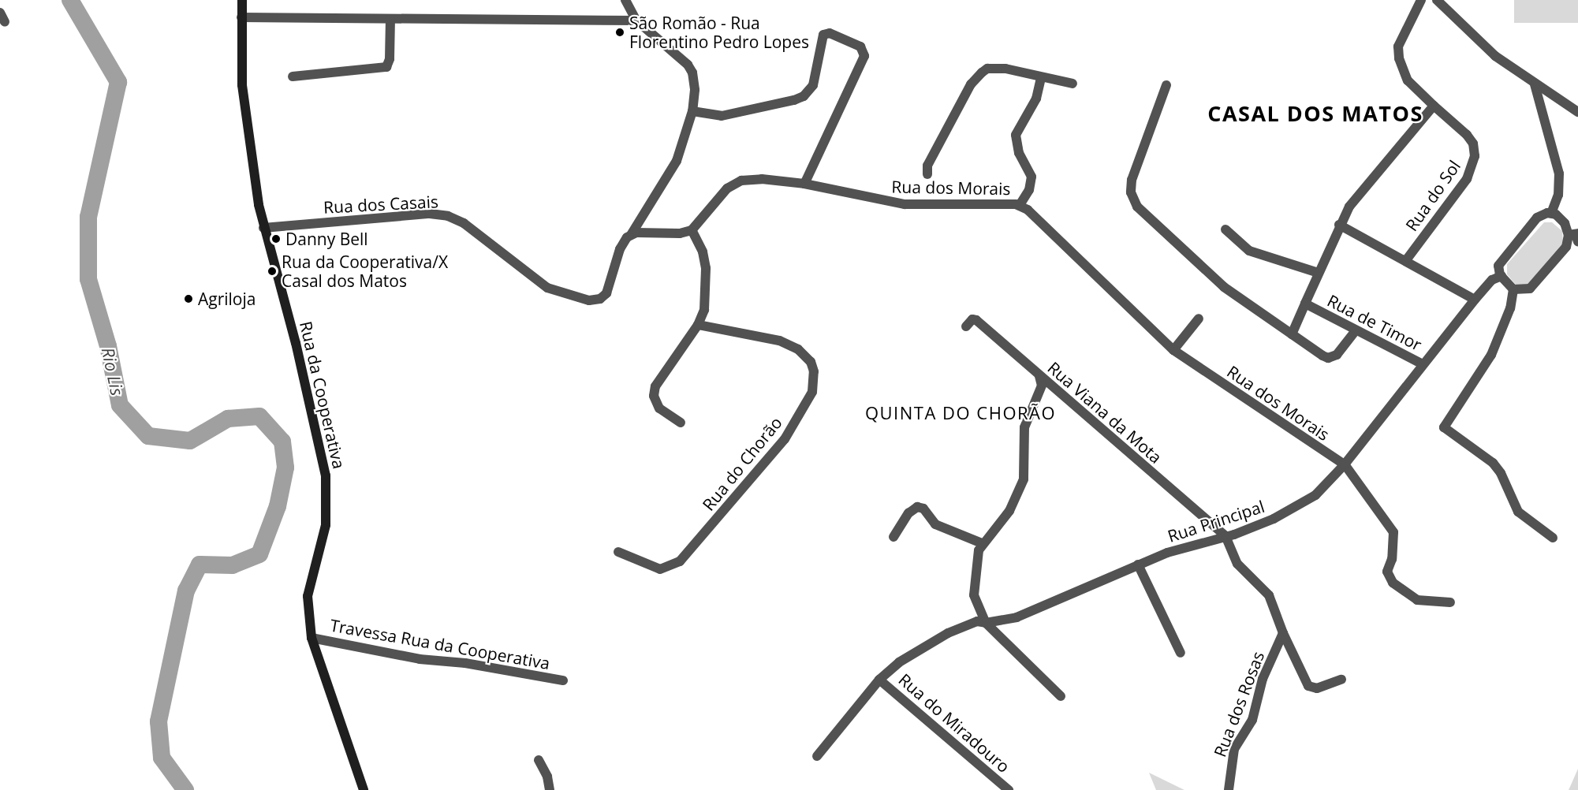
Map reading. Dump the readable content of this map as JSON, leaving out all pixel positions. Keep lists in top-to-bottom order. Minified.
{"streets":{"main road":["Rua da Cooperativa"],"street":["Rua dos Morais","Rua do Sol","Rua dos Casais","Rua de Timor","Rua Viana da Mota","Rua do Chorão","Rua Principal","Travessa Rua da Cooperativa","Rua dos Rosas","Rua do Miradouro"]},"crossings":[["Rua dos Morais","Rua Principal"],["Rua do Sol","Rua de Timor"],["Rua dos Casais","Rua da Cooperativa"],["Rua de Timor","Rua Principal"],["Rua da Cooperativa","Travessa Rua da Cooperativa"],["Rua Viana da Mota","Rua Principal"],["Rua Principal","Rua do Miradouro"]],"districts":["CASAL DOS MATOS","QUINTA DO CHORÃO"],"water":["Rio Lis"],"places":["São Romão - Rua Florentino Pedro Lopes","Danny Bell","Rua da Cooperativa/X Casal dos Matos","Agriloja"]}
